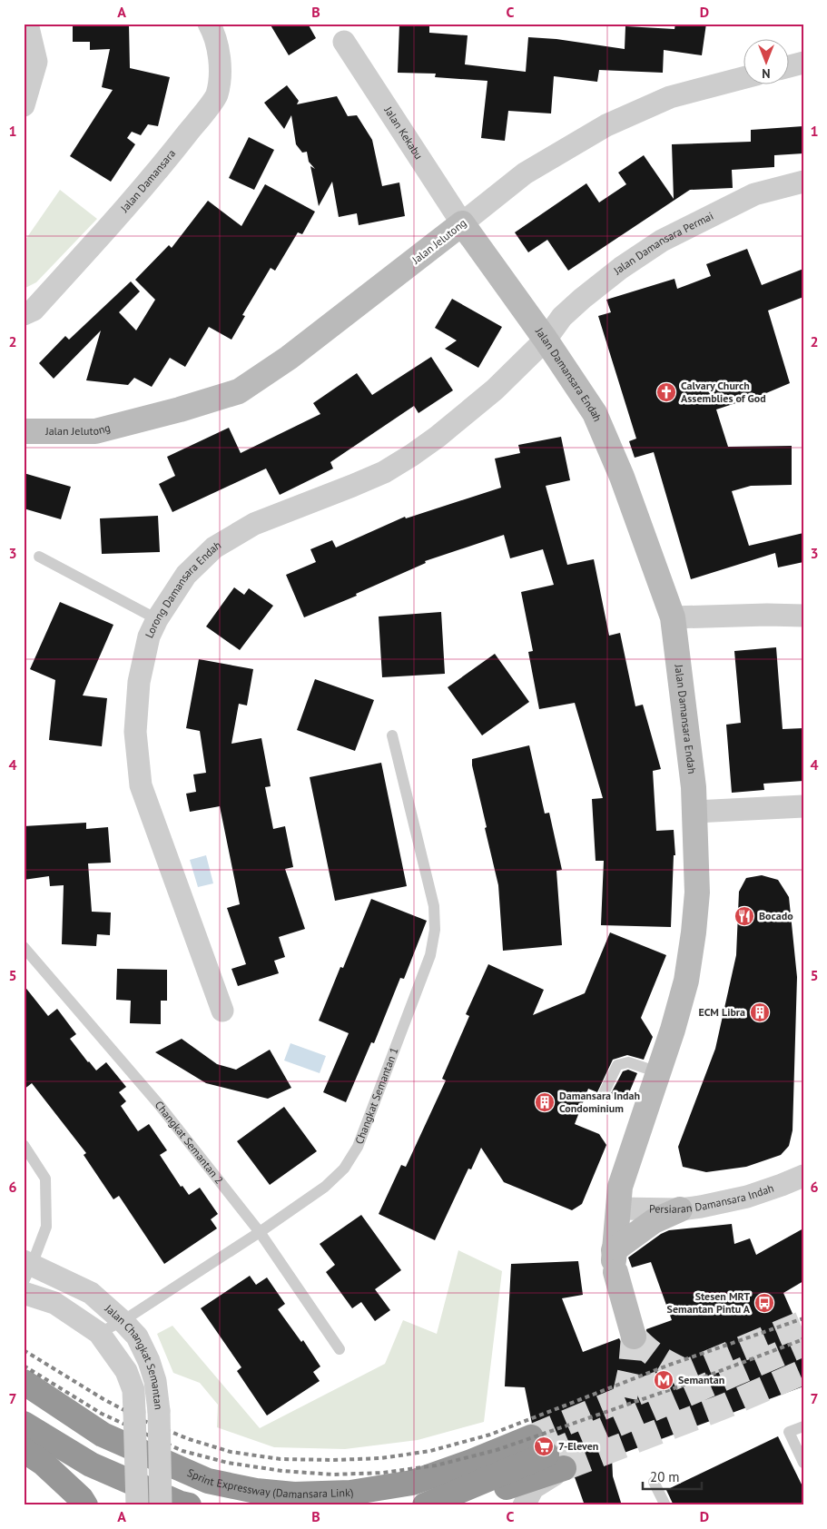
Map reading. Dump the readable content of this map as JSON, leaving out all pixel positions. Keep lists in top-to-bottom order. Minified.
{"streets":{"highway":["Sprint Expressway (Damansara Link)"],"street":["Jalan Kekabu","Jalan Damansara","Jalan Jelutong","Jalan Damansara Permai","Jalan Damansara Endah","Lorong Damansara Endah","Persiaran Damansara Indah","Jalan Changkat Semantan"],"lane":["Changkat Semantan 1","Changkat Semantan 2"]},"crossings":[["Jalan Kekabu","Jalan Jelutong"],["Jalan Kekabu","Jalan Damansara Endah"],["Jalan Jelutong","Jalan Damansara Endah"],["Jalan Damansara Permai","Jalan Damansara Endah"],["Jalan Damansara Permai","Lorong Damansara Endah"],["Jalan Damansara Endah","Lorong Damansara Endah"],["Jalan Damansara Endah","Persiaran Damansara Indah"],["Changkat Semantan 1","Changkat Semantan 2"],["Changkat Semantan 1","Jalan Changkat Semantan"]],"places":{"church":["Calvary Church Assemblies of God"],"restaurant":["Bocado"],"building":["ECM Libra","Damansara Indah Condominium"],"bus stop":["Stesen MRT Semantan Pintu A"],"metro station":["Semantan"],"supermarket":["7-Eleven"]},"scale_bar":"20 m","north":"bottom","grid":{"columns":["A","B","C","D"],"rows":["1","2","3","4","5","6","7"]}}
